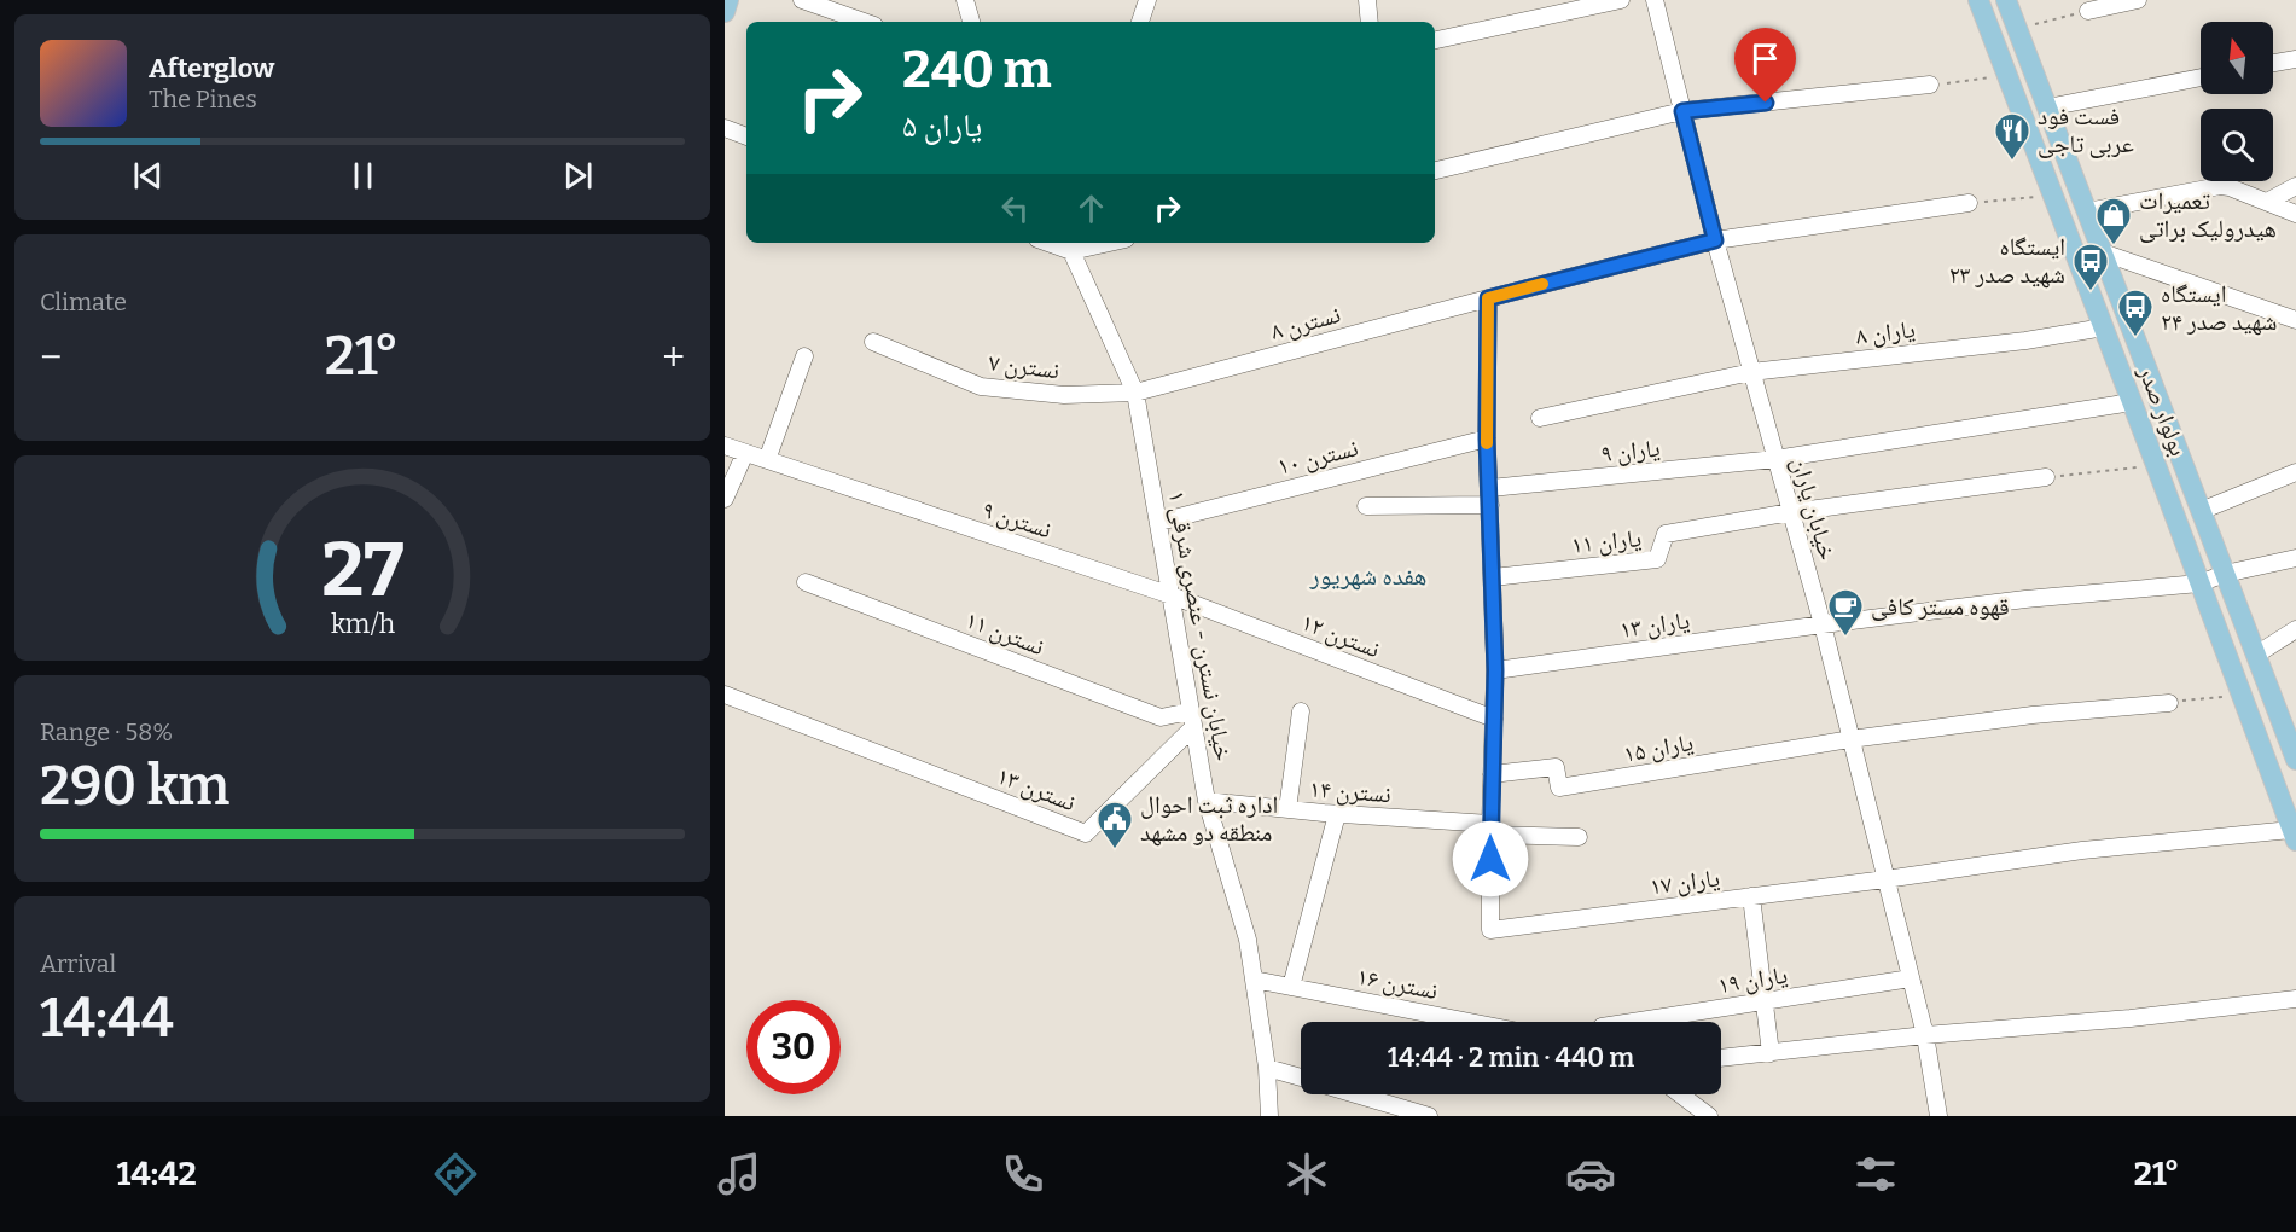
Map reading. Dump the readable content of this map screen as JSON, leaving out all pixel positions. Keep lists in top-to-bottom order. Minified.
{"streets":{"main road":["بولوار صدر"],"street":["نسترن ۸","یاران ۸","نسترن ۷","یاران ۹","نسترن ۱۰","خیابان یاران","نسترن ۹","یاران ۱۱","یاران ۱۳","خیابان نسترن - عنصری شرقی ۱","نسترن ۱۱","نسترن ۱۲","یاران ۱۵","نسترن ۱۳","نسترن ۱۴","یاران ۱۷","یاران ۱۹","نسترن ۱۶"]},"crossings":[["نسترن ۸","نسترن ۷"],["نسترن ۸","خیابان یاران"],["نسترن ۸","خیابان نسترن - عنصری شرقی ۱"],["یاران ۸","بولوار صدر"],["یاران ۸","خیابان یاران"],["نسترن ۷","خیابان نسترن - عنصری شرقی ۱"],["بولوار صدر","یاران ۹"],["بولوار صدر","یاران ۱۳"],["بولوار صدر","یاران ۱۷"],["یاران ۹","خیابان یاران"],["نسترن ۱۰","خیابان نسترن - عنصری شرقی ۱"],["خیابان یاران","یاران ۱۱"],["خیابان یاران","یاران ۱۳"],["خیابان یاران","یاران ۱۵"],["خیابان یاران","یاران ۱۷"],["خیابان یاران","یاران ۱۹"],["نسترن ۹","خیابان نسترن - عنصری شرقی ۱"],["نسترن ۹","نسترن ۱۲"],["خیابان نسترن - عنصری شرقی ۱","نسترن ۱۱"],["خیابان نسترن - عنصری شرقی ۱","نسترن ۱۲"],["خیابان نسترن - عنصری شرقی ۱","نسترن ۱۳"],["خیابان نسترن - عنصری شرقی ۱","نسترن ۱۴"],["خیابان نسترن - عنصری شرقی ۱","نسترن ۱۶"],["نسترن ۱۱","نسترن ۱۳"],["نسترن ۱۴","یاران ۱۷"]],"districts":["هفده شهریور"],"places":{"restaurant":["فست فود عربی تاجی"],"shop":["تعمیرات هیدرولیک براتی"],"bus stop":["ایستگاه شهید صدر ۲۳","ایستگاه شهید صدر ۲۴"],"cafe":["قهوه مستر کافی"],"public building":["اداره ثبت احوال منطقه دو مشهد"]},"north":"top","page":{"turn":["240 m","یاران ۵"],"song":["Afterglow","The Pines"],"tile":["Climate",["Range · 58%","290 km"],["Arrival","14:44"]],"heat":["−","21°","+"],"limit":"30","trip":"14:44 · 2 min · 440 m","tabs":["14:42","21°"],"gauge":["27","km/h"]}}
